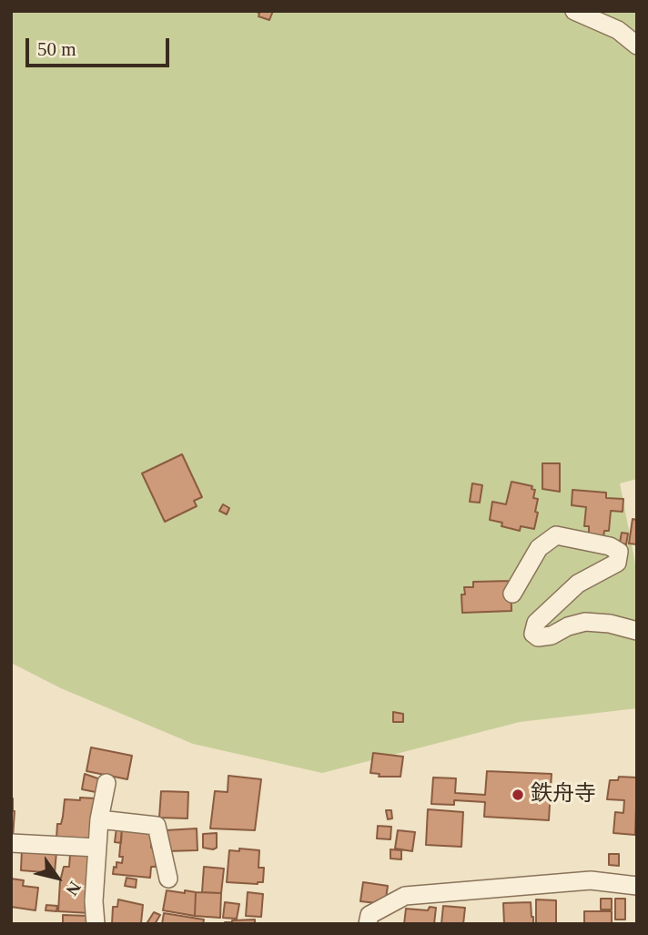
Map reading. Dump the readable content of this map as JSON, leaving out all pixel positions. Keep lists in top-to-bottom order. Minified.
{"places":["鉄舟寺"],"scale_bar":"50 m","north":"bottom right"}
